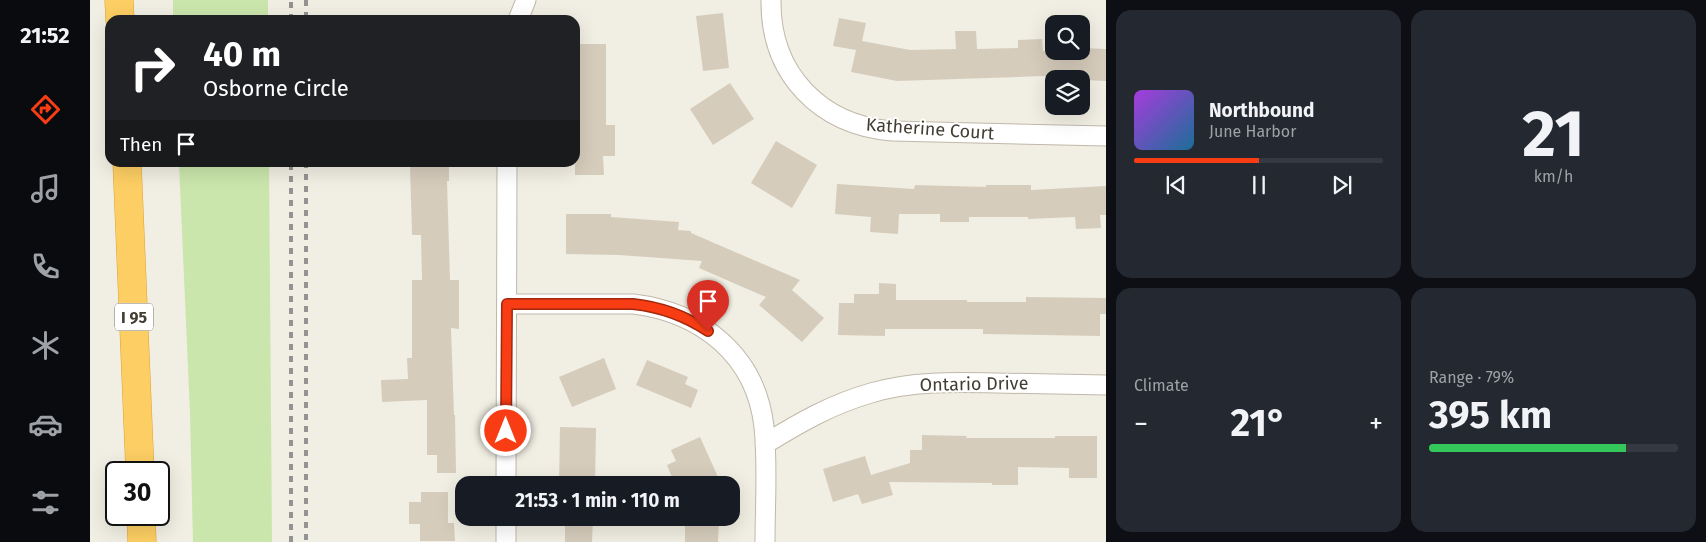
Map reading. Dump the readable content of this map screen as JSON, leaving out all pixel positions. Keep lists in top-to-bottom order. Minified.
{"streets":{"highway":["I 95"],"street":["Katherine Court","Ontario Drive"]},"page":{"tabs":"21:52","tile":[["21","km/h"],"Climate",["Range · 79%","395 km"]],"turn":["40 m","Osborne Circle"],"song":["Northbound","June Harbor"],"then":"Then","heat":["−","21°","+"],"limit":"30","trip":"21:53 · 1 min · 110 m"}}
